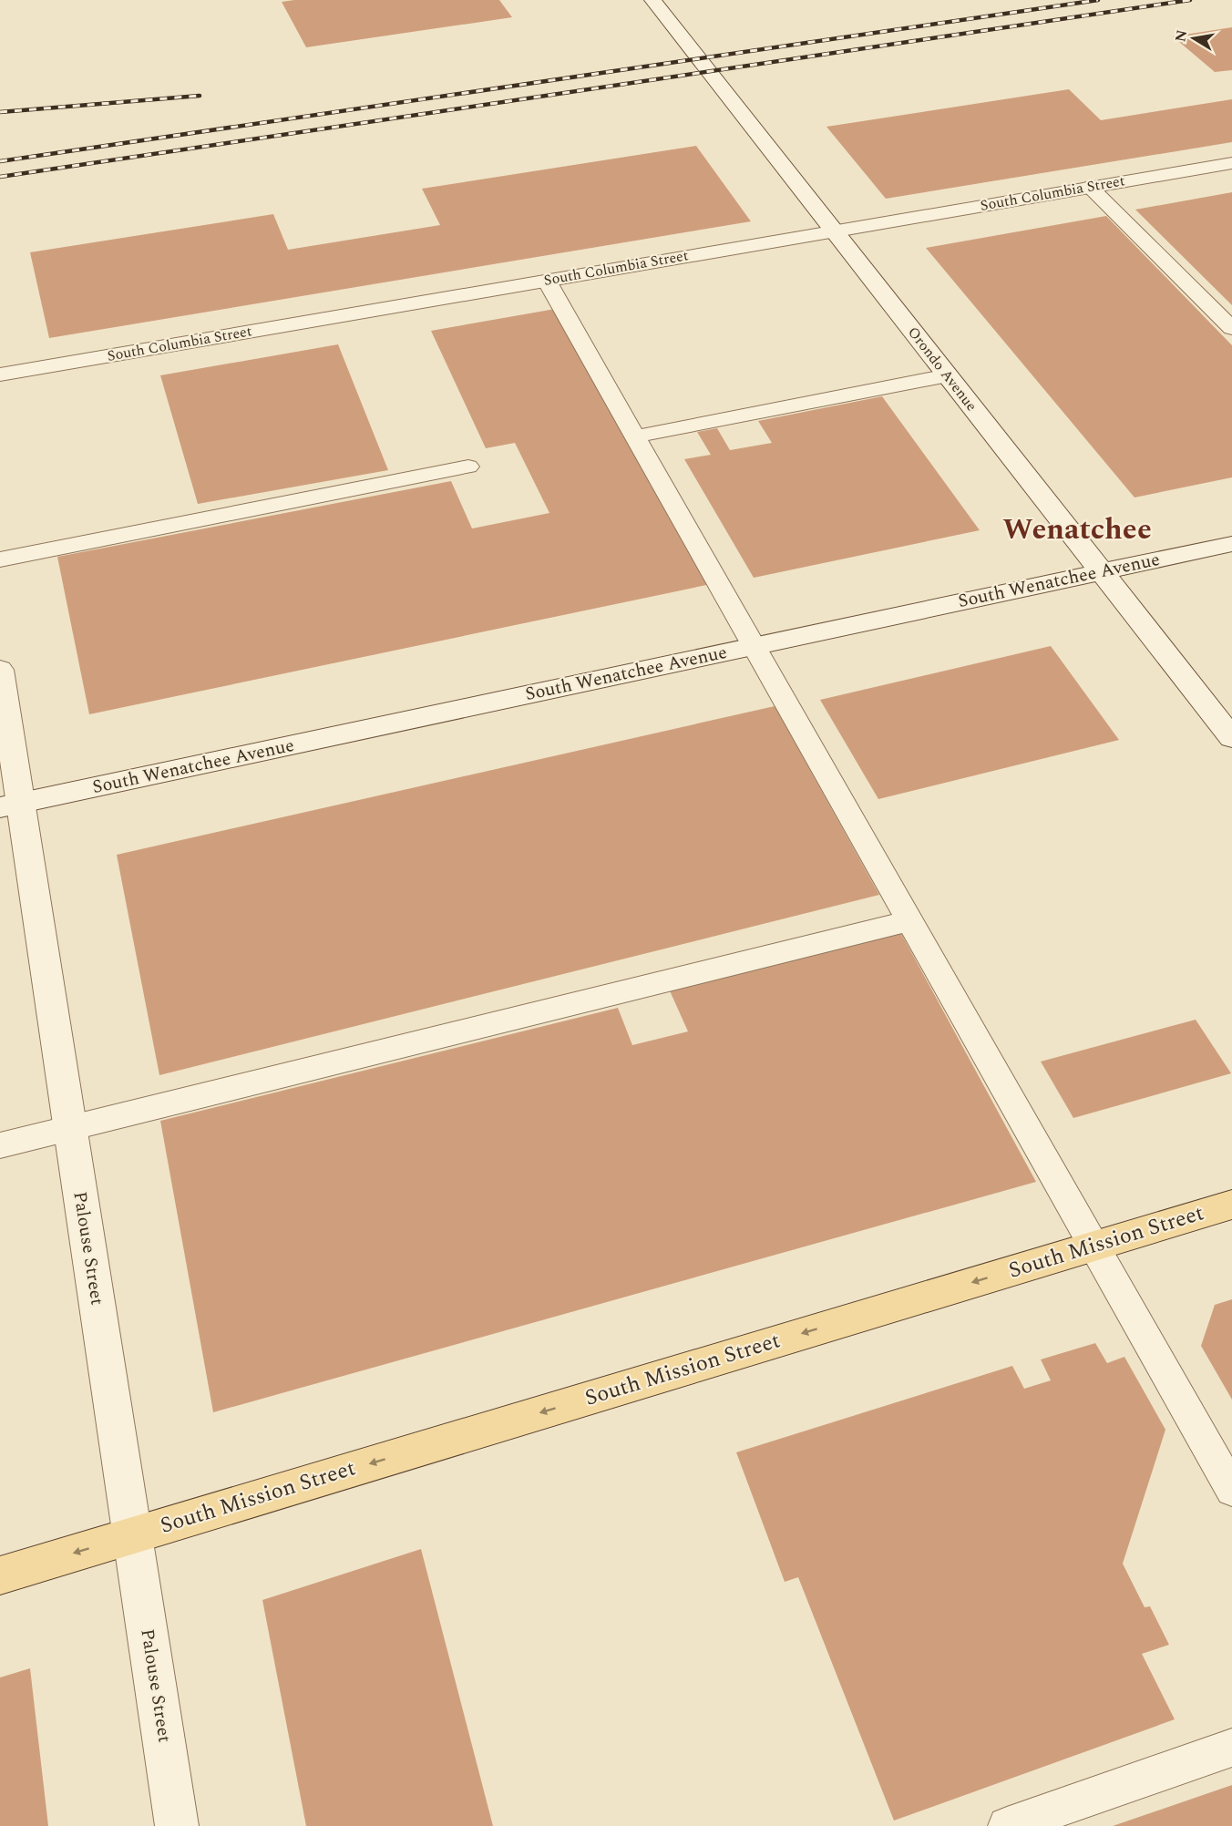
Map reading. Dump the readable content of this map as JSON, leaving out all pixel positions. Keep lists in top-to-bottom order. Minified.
{"streets":{"main road":["South Columbia Street","Orondo Avenue","South Wenatchee Avenue","South Mission Street","Palouse Street"]},"crossings":[["South Columbia Street","Orondo Avenue"],["Orondo Avenue","South Wenatchee Avenue"],["South Wenatchee Avenue","Palouse Street"],["South Mission Street","Palouse Street"]],"one_way":["South Mission Street"],"districts":["Wenatchee"],"north":"left"}
